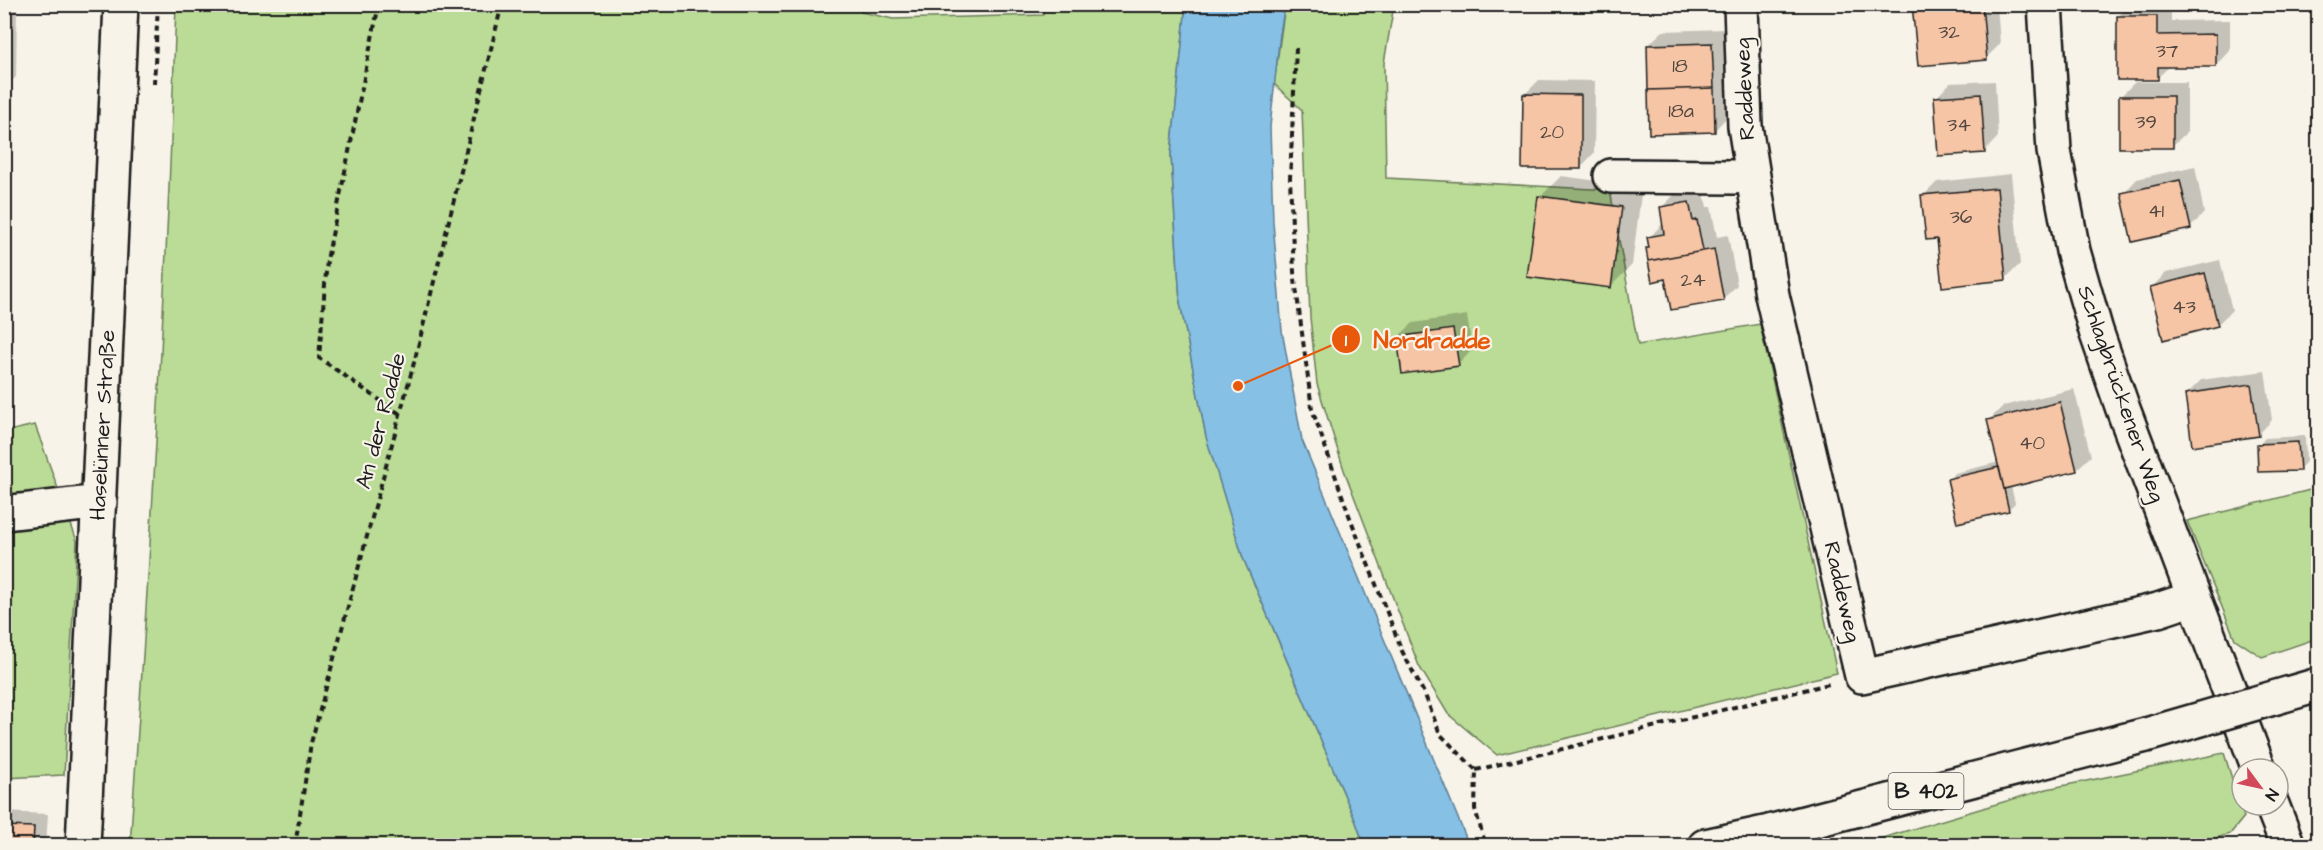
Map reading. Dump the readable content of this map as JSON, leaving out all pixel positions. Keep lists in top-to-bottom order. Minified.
{"streets":{"street":["Raddeweg","Schlagbrückener Weg","Haselünner Straße","B 402"],"path":["An der Radde"]},"places":["Nordradde"],"house_numbers":["32","37","18","18a","39","34","20","41","36","24","43","40"],"north":"bottom right"}
